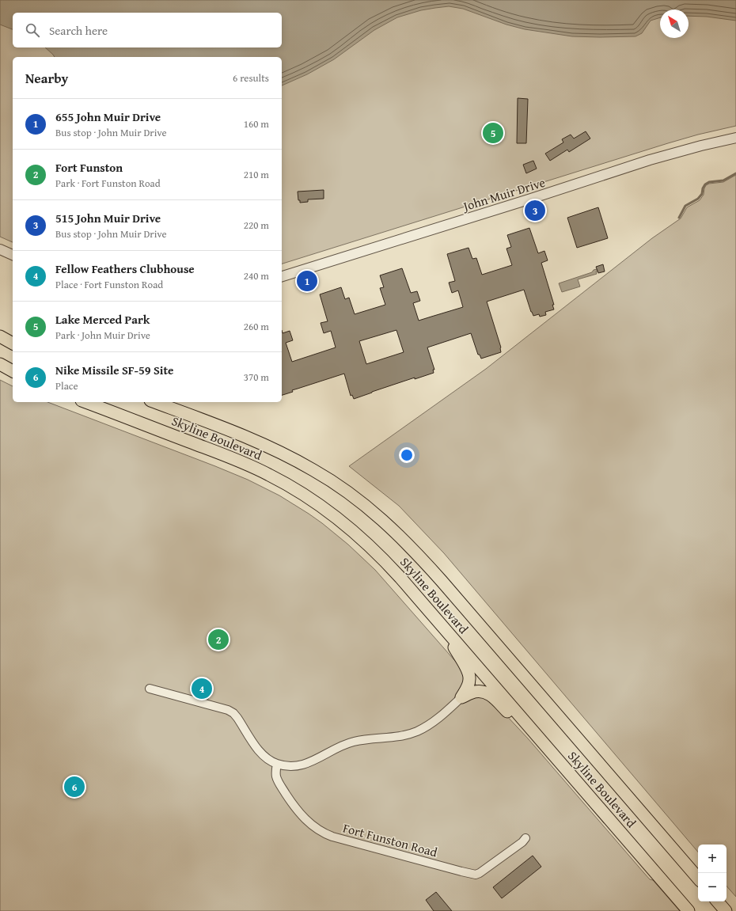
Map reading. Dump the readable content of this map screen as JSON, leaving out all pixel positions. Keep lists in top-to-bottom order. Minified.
{"streets":{"main road":["Skyline Boulevard"],"street":["John Muir Drive","Fort Funston Road"]},"north":"top left","page":{"search":"Search here","heading":["Nearby","6 results"],"list":[{"mark":"1","name":"655 John Muir Drive","note":"Bus stop · John Muir Drive","value":"160 m"},{"mark":"2","name":"Fort Funston","note":"Park · Fort Funston Road","value":"210 m"},{"mark":"3","name":"515 John Muir Drive","note":"Bus stop · John Muir Drive","value":"220 m"},{"mark":"4","name":"Fellow Feathers Clubhouse","note":"Place · Fort Funston Road","value":"240 m"},{"mark":"5","name":"Lake Merced Park","note":"Park · John Muir Drive","value":"260 m"},{"mark":"6","name":"Nike Missile SF-59 Site","note":"Place","value":"370 m"}],"pins":["5","3","1","2","4","6"],"map_buttons":["+","−"]}}
